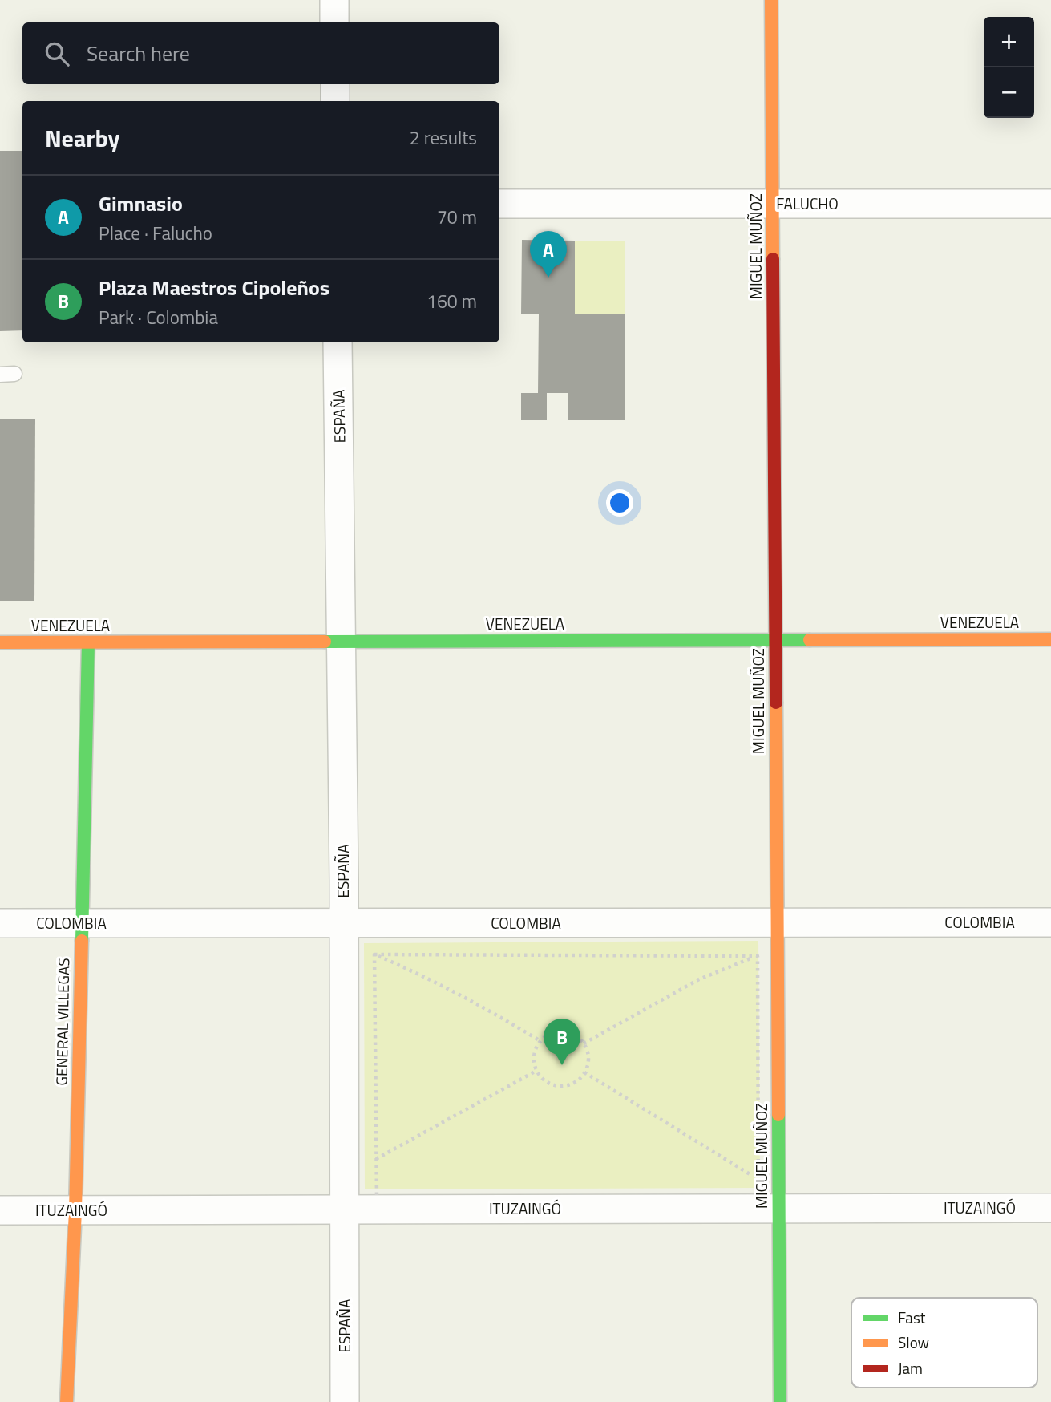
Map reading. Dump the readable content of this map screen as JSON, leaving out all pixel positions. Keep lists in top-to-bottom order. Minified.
{"streets":{"street":["FALUCHO","MIGUEL MUÑOZ","ESPAÑA","VENEZUELA","COLOMBIA","GENERAL VILLEGAS","ITUZAINGÓ"]},"crossings":[["FALUCHO","MIGUEL MUÑOZ"],["MIGUEL MUÑOZ","VENEZUELA"],["MIGUEL MUÑOZ","COLOMBIA"],["MIGUEL MUÑOZ","ITUZAINGÓ"],["ESPAÑA","VENEZUELA"],["ESPAÑA","COLOMBIA"],["ESPAÑA","ITUZAINGÓ"],["VENEZUELA","GENERAL VILLEGAS"],["COLOMBIA","GENERAL VILLEGAS"],["GENERAL VILLEGAS","ITUZAINGÓ"]],"legend":["Fast","Slow","Jam"],"page":{"map_buttons":["+","−"],"search":"Search here","heading":["Nearby","2 results"],"list":[{"mark":"A","name":"Gimnasio","note":"Place · Falucho","value":"70 m"},{"mark":"B","name":"Plaza Maestros Cipoleños","note":"Park · Colombia","value":"160 m"}],"pins":["A","B"]}}
